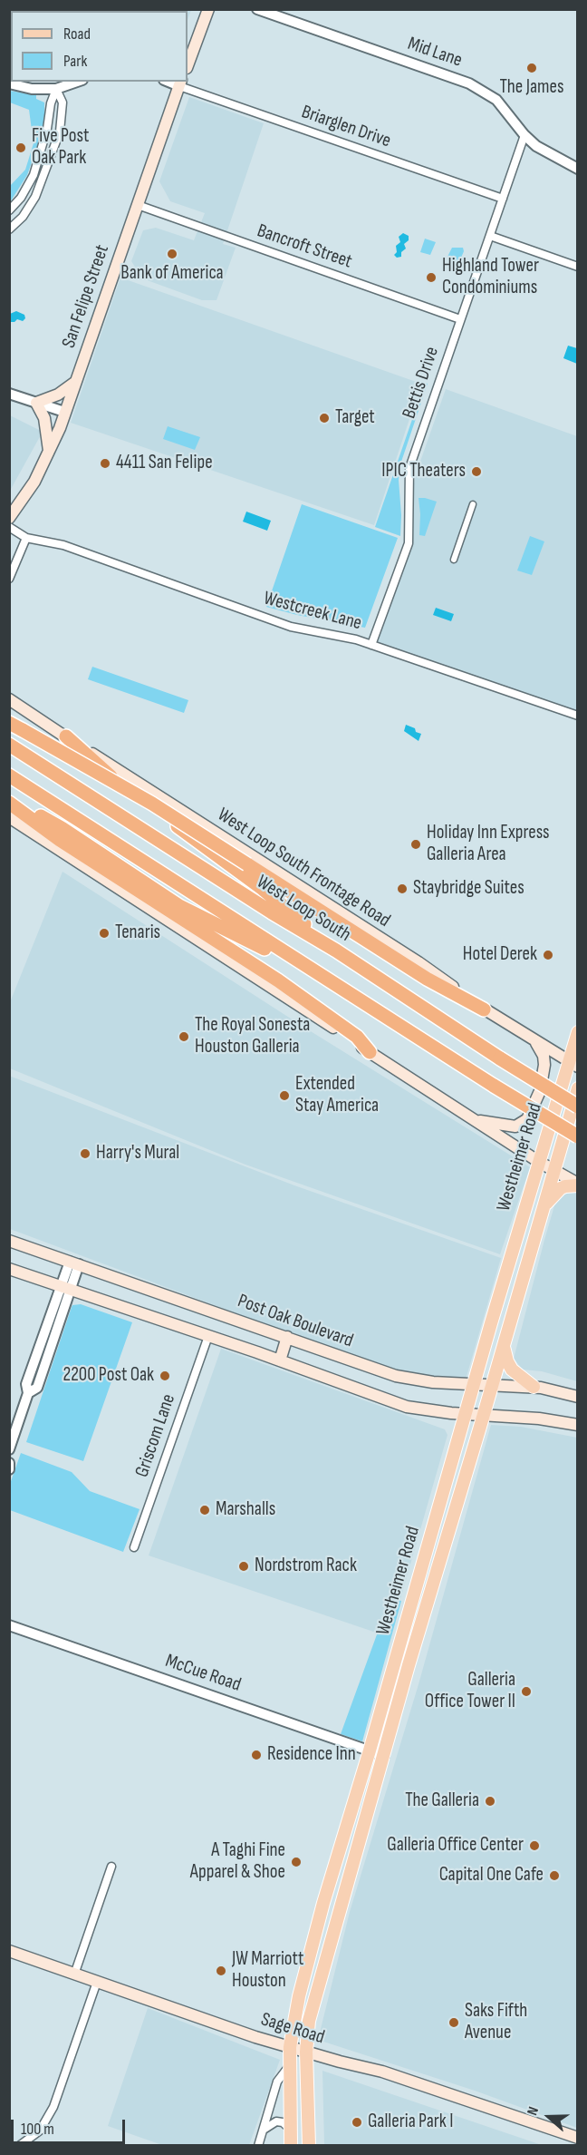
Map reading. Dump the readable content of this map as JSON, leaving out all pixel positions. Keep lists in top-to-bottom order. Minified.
{"streets":{"highway":["West Loop South"],"main road":["San Felipe Street","West Loop South Frontage Road","Westheimer Road","Post Oak Boulevard","Sage Road"],"street":["Mid Lane","Briarglen Drive","Bancroft Street","Bettis Drive","Westcreek Lane","Griscom Lane","McCue Road"]},"crossings":[["Mid Lane","Bettis Drive"],["Briarglen Drive","San Felipe Street"],["Briarglen Drive","Bettis Drive"],["Bancroft Street","San Felipe Street"],["Bancroft Street","Bettis Drive"],["Bettis Drive","Westcreek Lane"],["West Loop South Frontage Road","Westheimer Road"],["Westheimer Road","Post Oak Boulevard"],["Westheimer Road","McCue Road"],["Westheimer Road","Sage Road"]],"places":["The James","Five Post Oak Park","Bank of America","Highland Tower Condominiums","Target","4411 San Felipe","IPIC Theaters","Holiday Inn Express Galleria Area","Staybridge Suites","Tenaris","Hotel Derek","The Royal Sonesta Houston Galleria","Extended Stay America","Harry's Mural","2200 Post Oak","Marshalls","Nordstrom Rack","Galleria Office Tower II","Residence Inn","The Galleria","Galleria Office Center","A Taghi Fine Apparel & Shoe","Capital One Cafe","JW Marriott Houston","Saks Fifth Avenue","Galleria Park I"],"legend":["Road","Park"],"scale_bar":"100 m","north":"left"}
